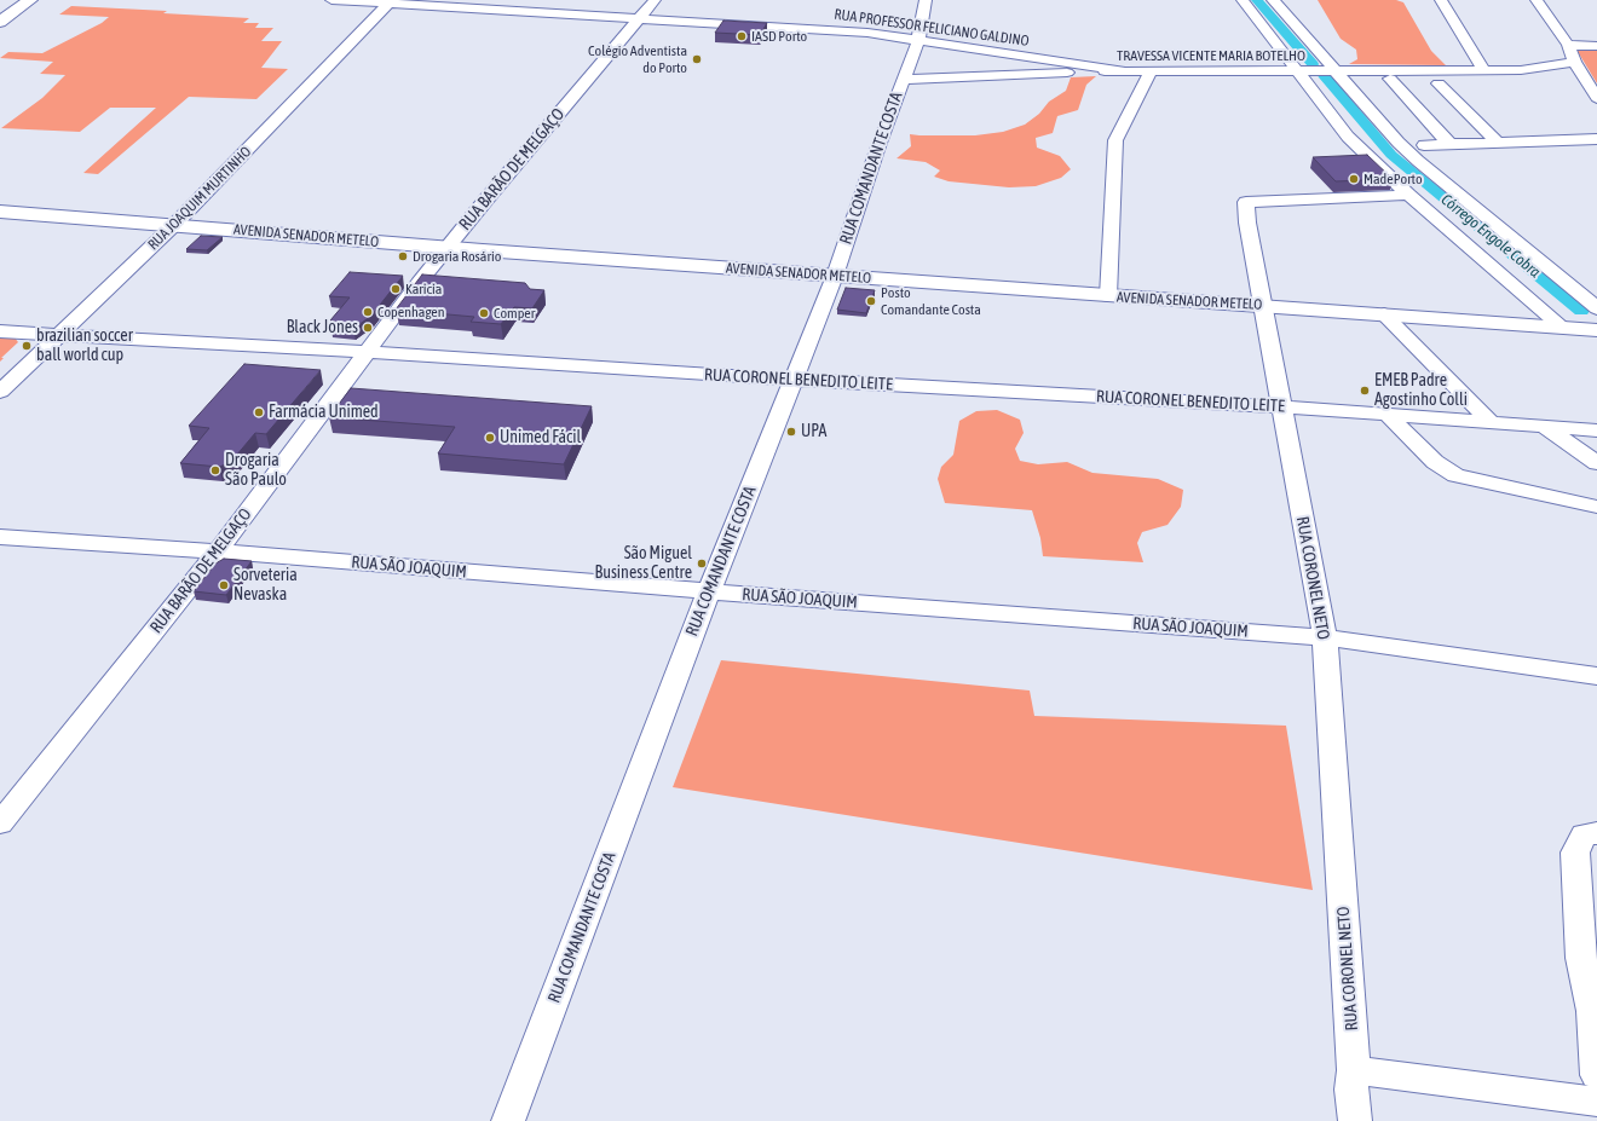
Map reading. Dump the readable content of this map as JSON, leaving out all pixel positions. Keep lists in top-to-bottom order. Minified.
{"streets":{"main road":["AVENIDA SENADOR METELO"],"street":["RUA PROFESSOR FELICIANO GALDINO","TRAVESSA VICENTE MARIA BOTELHO","RUA COMANDANTE COSTA","RUA BARÃO DE MELGAÇO","RUA JOAQUIM MURTINHO","RUA CORONEL BENEDITO LEITE","RUA SÃO JOAQUIM","RUA CORONEL NETO"]},"crossings":[["RUA PROFESSOR FELICIANO GALDINO","TRAVESSA VICENTE MARIA BOTELHO"],["RUA PROFESSOR FELICIANO GALDINO","RUA COMANDANTE COSTA"],["RUA PROFESSOR FELICIANO GALDINO","RUA BARÃO DE MELGAÇO"],["RUA PROFESSOR FELICIANO GALDINO","RUA JOAQUIM MURTINHO"],["TRAVESSA VICENTE MARIA BOTELHO","RUA COMANDANTE COSTA"],["RUA COMANDANTE COSTA","AVENIDA SENADOR METELO"],["RUA COMANDANTE COSTA","RUA CORONEL BENEDITO LEITE"],["RUA COMANDANTE COSTA","RUA SÃO JOAQUIM"],["RUA BARÃO DE MELGAÇO","AVENIDA SENADOR METELO"],["RUA BARÃO DE MELGAÇO","RUA CORONEL BENEDITO LEITE"],["RUA BARÃO DE MELGAÇO","RUA SÃO JOAQUIM"],["RUA JOAQUIM MURTINHO","AVENIDA SENADOR METELO"],["RUA JOAQUIM MURTINHO","RUA CORONEL BENEDITO LEITE"],["AVENIDA SENADOR METELO","RUA CORONEL NETO"],["RUA CORONEL BENEDITO LEITE","RUA CORONEL NETO"],["RUA SÃO JOAQUIM","RUA CORONEL NETO"]],"water":["Córrego Engole Cobra"],"places":["IASD Porto","Colégio Adventista do Porto","MadePorto","Drogaria Rosário","Karicia","Posto Comandante Costa","Copenhagen","Comper","Black Jones","brazilian soccer ball world cup","EMEB Padre Agostinho Colli","Farmácia Unimed","UPA","Unimed Fácil","Drogaria São Paulo","São Miguel Business Centre","Sorveteria Nevaska"]}
